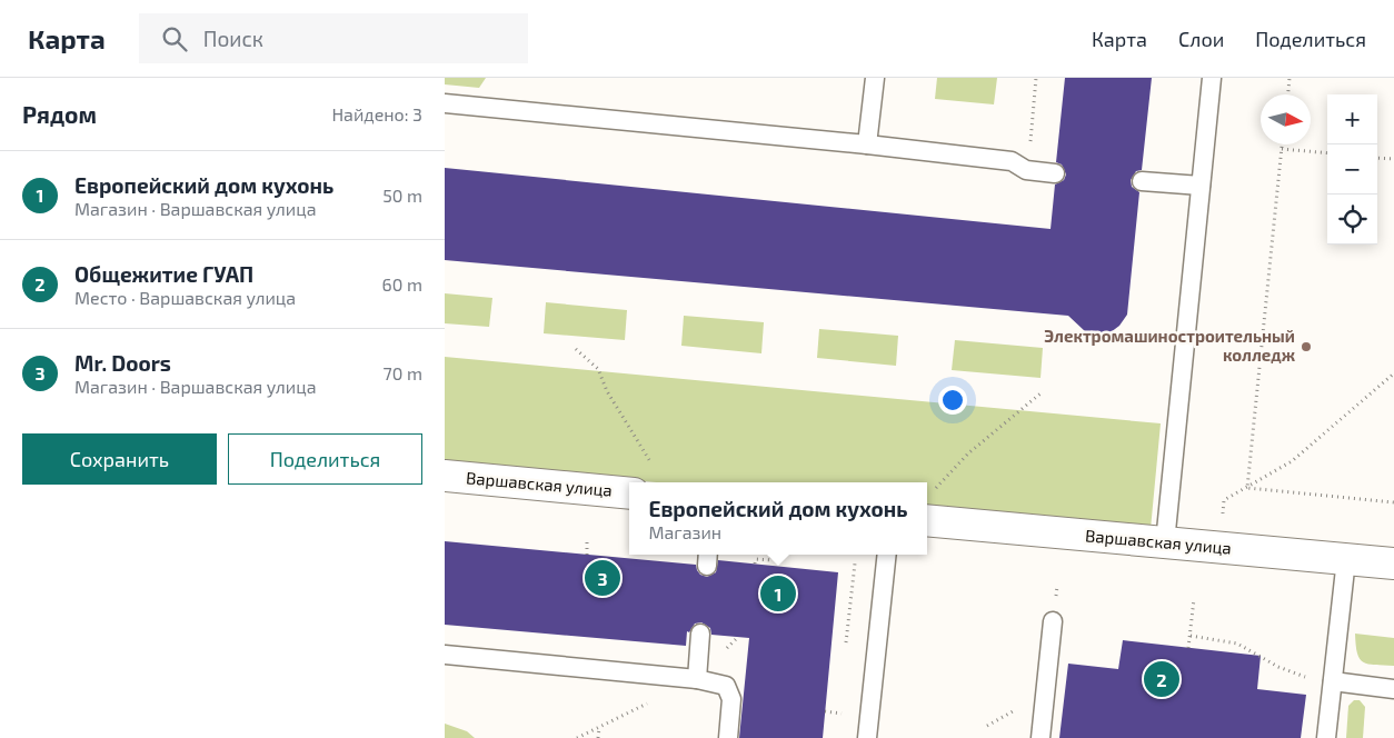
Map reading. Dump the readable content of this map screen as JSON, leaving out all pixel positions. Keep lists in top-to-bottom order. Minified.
{"streets":{"street":["Варшавская улица"]},"places":["Электромашиностроительный колледж"],"north":"right","page":{"header":"Карта","search":"Поиск","nav":["Карта","Слои","Поделиться"],"heading":["Рядом","Найдено: 3"],"map_buttons":["+","−"],"list":[{"mark":"1","name":"Европейский дом кухонь","note":"Магазин · Варшавская улица","value":"50 m"},{"mark":"2","name":"Общежитие ГУАП","note":"Место · Варшавская улица","value":"60 m"},{"mark":"3","name":"Mr. Doors","note":"Магазин · Варшавская улица","value":"70 m"}],"buttons":["Сохранить","Поделиться"],"popup":["Европейский дом кухонь","Магазин"],"pins":["3","1","2"]}}
